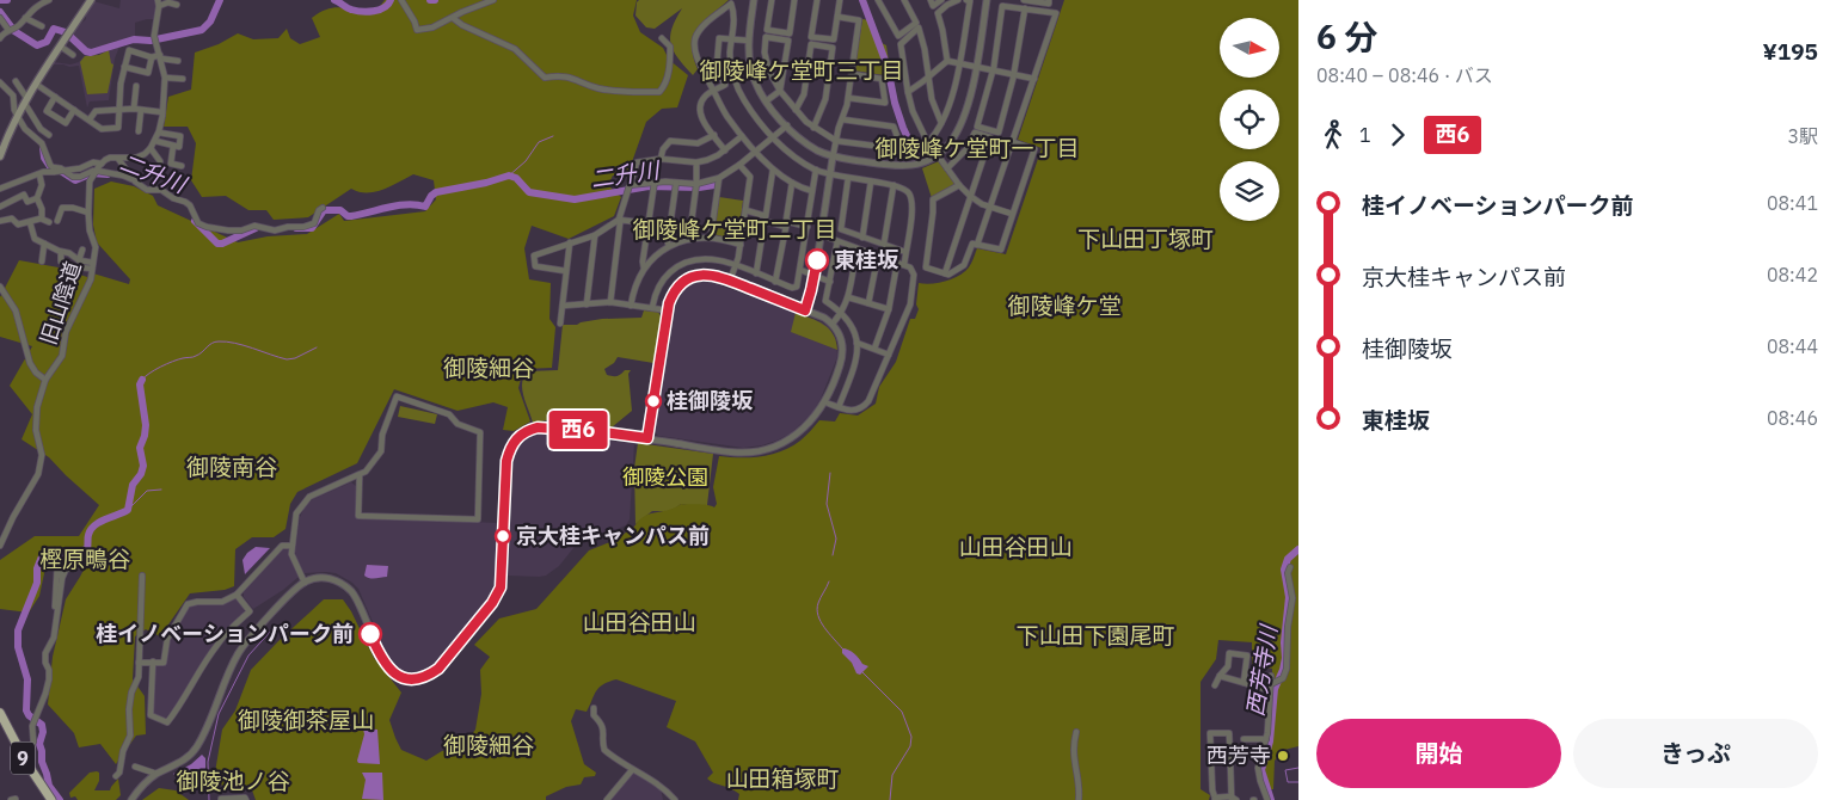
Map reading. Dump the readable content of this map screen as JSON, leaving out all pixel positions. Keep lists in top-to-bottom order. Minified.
{"streets":{"highway":["9"],"street":["旧山陰道"]},"districts":["御陵峰ケ堂町三丁目","御陵峰ケ堂町一丁目","御陵峰ケ堂町二丁目","下山田丁塚町","御陵峰ケ堂","御陵細谷","御陵南谷","山田谷田山","樫原鴫谷","山田谷田山","下山田下園尾町","御陵御茶屋山","御陵細谷","山田箱塚町","御陵池ノ谷"],"water":["二升川","西芳寺川"],"parks":["御陵公園"],"places":["東桂坂","桂御陵坂","京大桂キャンパス前","桂イノベーションパーク前","西芳寺"],"lines":["bus line 西6"],"north":"right","page":{"on_map":"西6","heading":["6 分","08:40 – 08:46 · バス","¥195"],"legs":["1","西6","3駅"],"list":[{"name":"桂イノベーションパーク前","value":"08:41"},{"name":"京大桂キャンパス前","value":"08:42"},{"name":"桂御陵坂","value":"08:44"},{"name":"東桂坂","value":"08:46"}],"buttons":["開始","きっぷ"]}}
